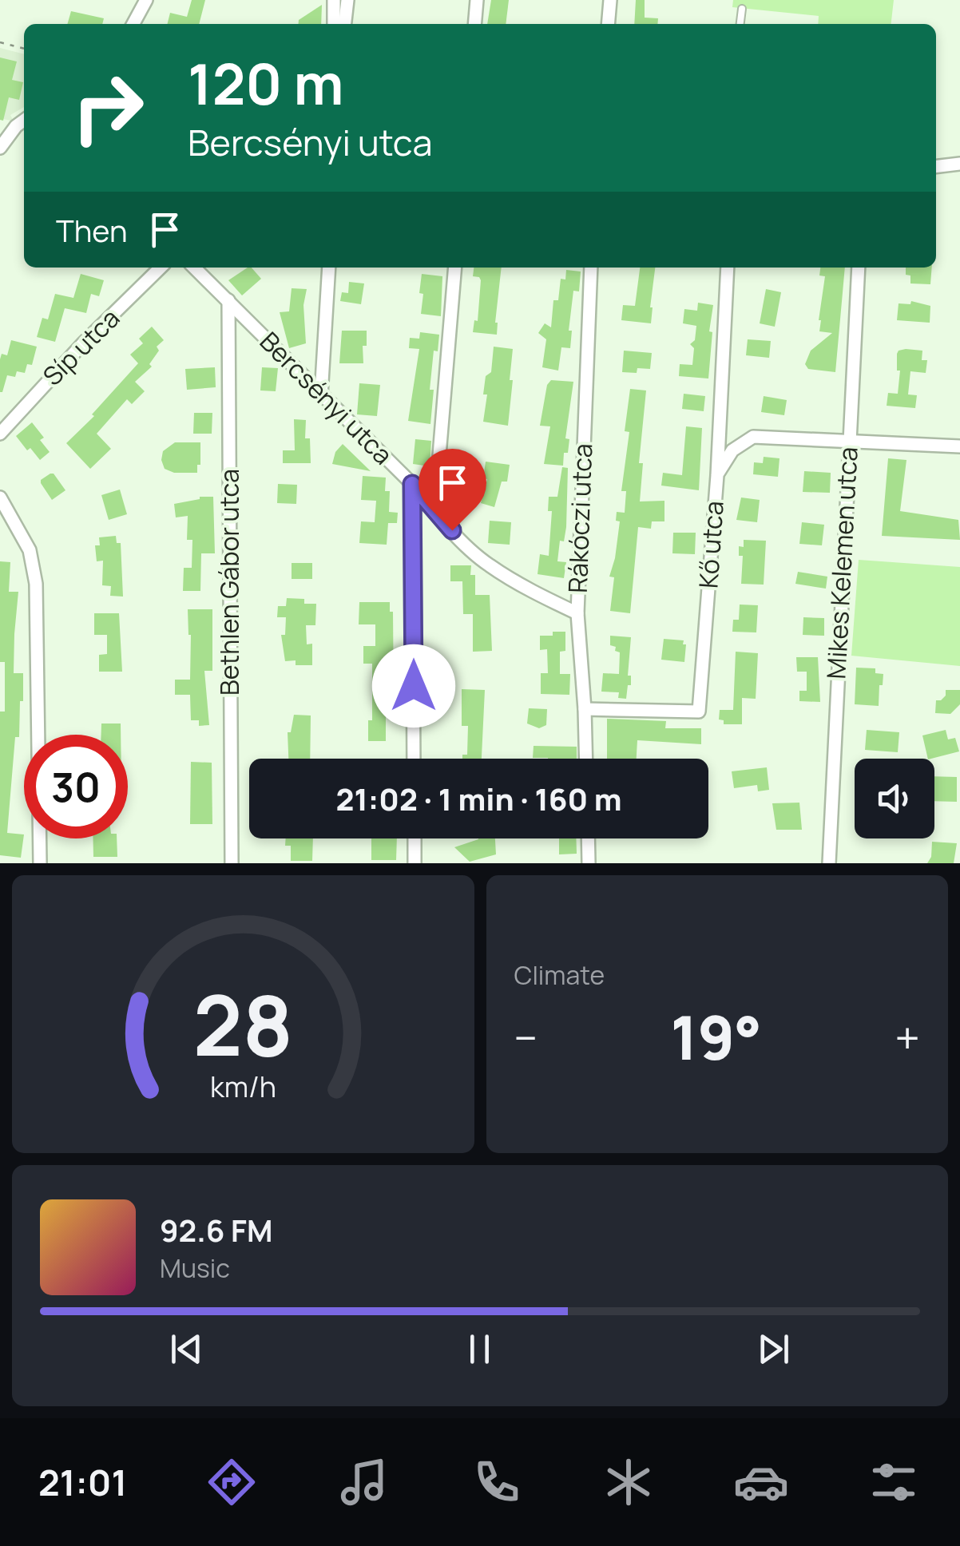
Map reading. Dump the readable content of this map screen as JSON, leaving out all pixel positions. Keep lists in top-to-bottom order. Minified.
{"streets":{"street":["Síp utca","Bercsényi utca","Rákóczi utca","Kő utca","Mikes Kelemen utca","Bethlen Gábor utca"]},"crossings":[["Bercsényi utca","Rákóczi utca"],["Bercsényi utca","Bethlen Gábor utca"],["Rákóczi utca","Kő utca"]],"page":{"turn":["120 m","Bercsényi utca"],"then":"Then","limit":"30","trip":"21:02 · 1 min · 160 m","tile":"Climate","heat":["−","19°","+"],"song":["92.6 FM","Music"],"tabs":"21:01","gauge":["28","km/h"]}}
